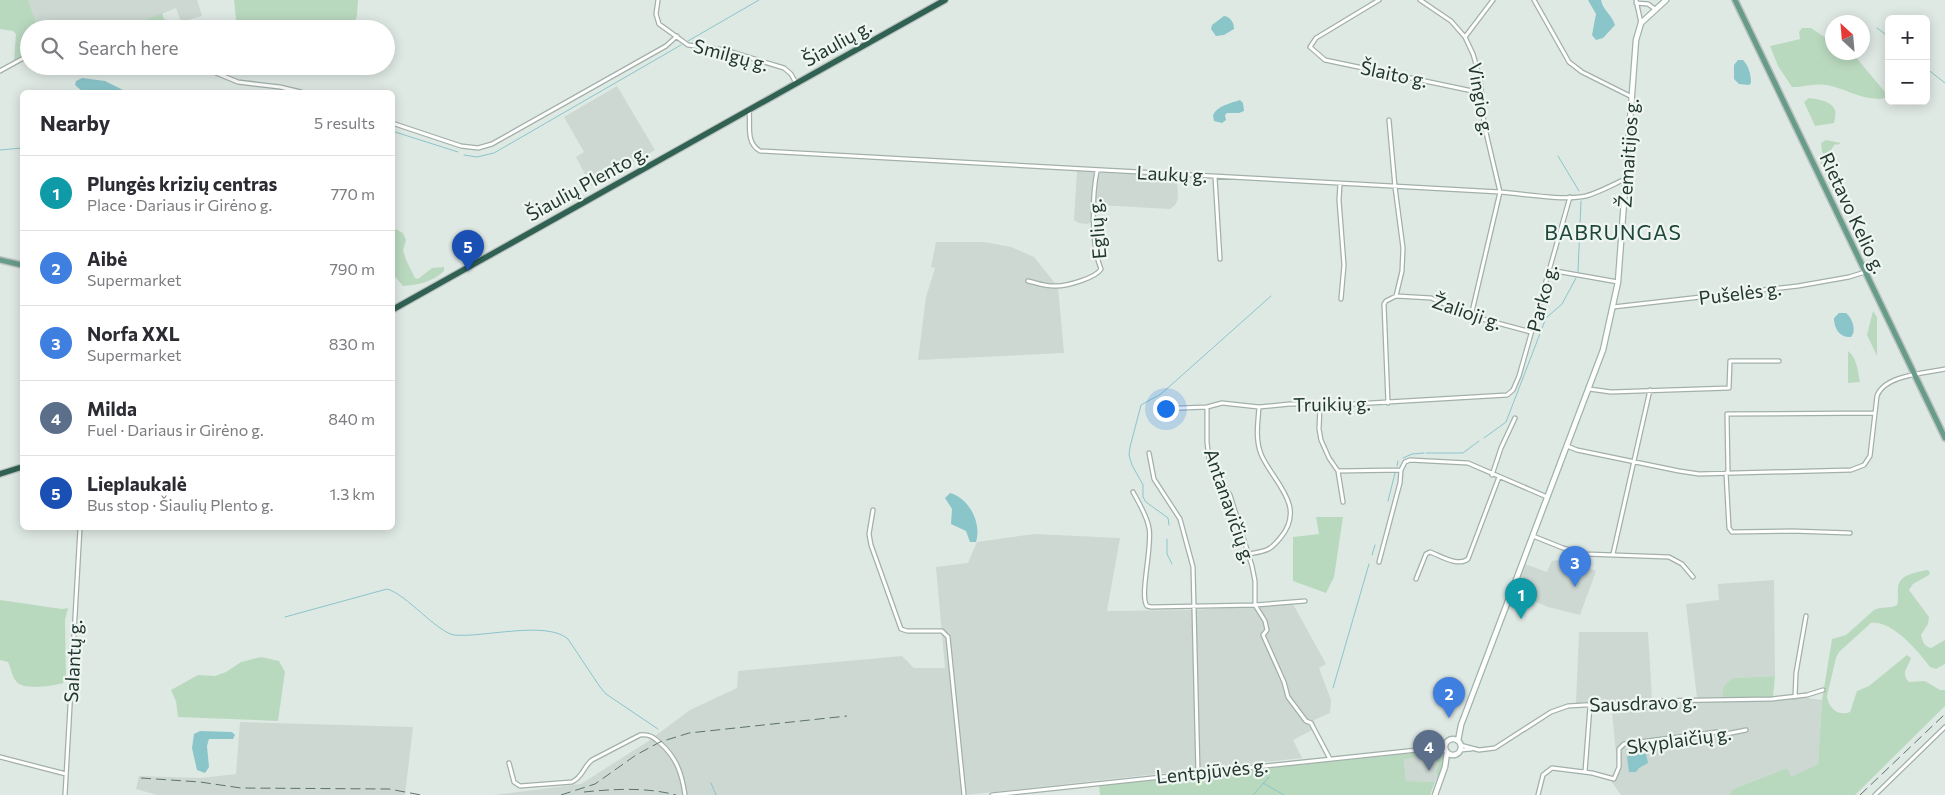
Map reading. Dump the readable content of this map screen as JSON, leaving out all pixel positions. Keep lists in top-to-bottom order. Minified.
{"streets":{"highway":["Šiaulių g.","Šiaulių Plento g."],"main road":["Žemaitijos g.","Rietavo Kelio g."],"street":["Smilgų g.","Šlaito g.","Vingio g.","Laukų g.","Eglių g.","Pušelės g.","Parko g.","Žalioji g.","Truikių g.","Antanavičių g.","Salantų g.","Sausdravo g.","Skyplaičių g.","Lentpjūvės g."]},"crossings":[["Šiaulių g.","Smilgų g."],["Šiaulių g.","Šiaulių Plento g."],["Smilgų g.","Šiaulių Plento g."],["Šlaito g.","Vingio g."],["Vingio g.","Laukų g."],["Žemaitijos g.","Laukų g."],["Žemaitijos g.","Pušelės g."],["Žemaitijos g.","Sausdravo g."],["Laukų g.","Šiaulių Plento g."],["Laukų g.","Eglių g."],["Laukų g.","Parko g."],["Rietavo Kelio g.","Pušelės g."],["Parko g.","Žalioji g."],["Parko g.","Truikių g."],["Truikių g.","Antanavičių g."]],"districts":["BABRUNGAS"],"north":"top left","page":{"map_buttons":["+","−"],"search":"Search here","heading":["Nearby","5 results"],"list":[{"mark":"1","name":"Plungės krizių centras","note":"Place · Dariaus ir Girėno g.","value":"770 m"},{"mark":"2","name":"Aibė","note":"Supermarket","value":"790 m"},{"mark":"3","name":"Norfa XXL","note":"Supermarket","value":"830 m"},{"mark":"4","name":"Milda","note":"Fuel · Dariaus ir Girėno g.","value":"840 m"},{"mark":"5","name":"Lieplaukalė","note":"Bus stop · Šiaulių Plento g.","value":"1.3 km"}],"pins":["5","3","1","2","4"]}}
